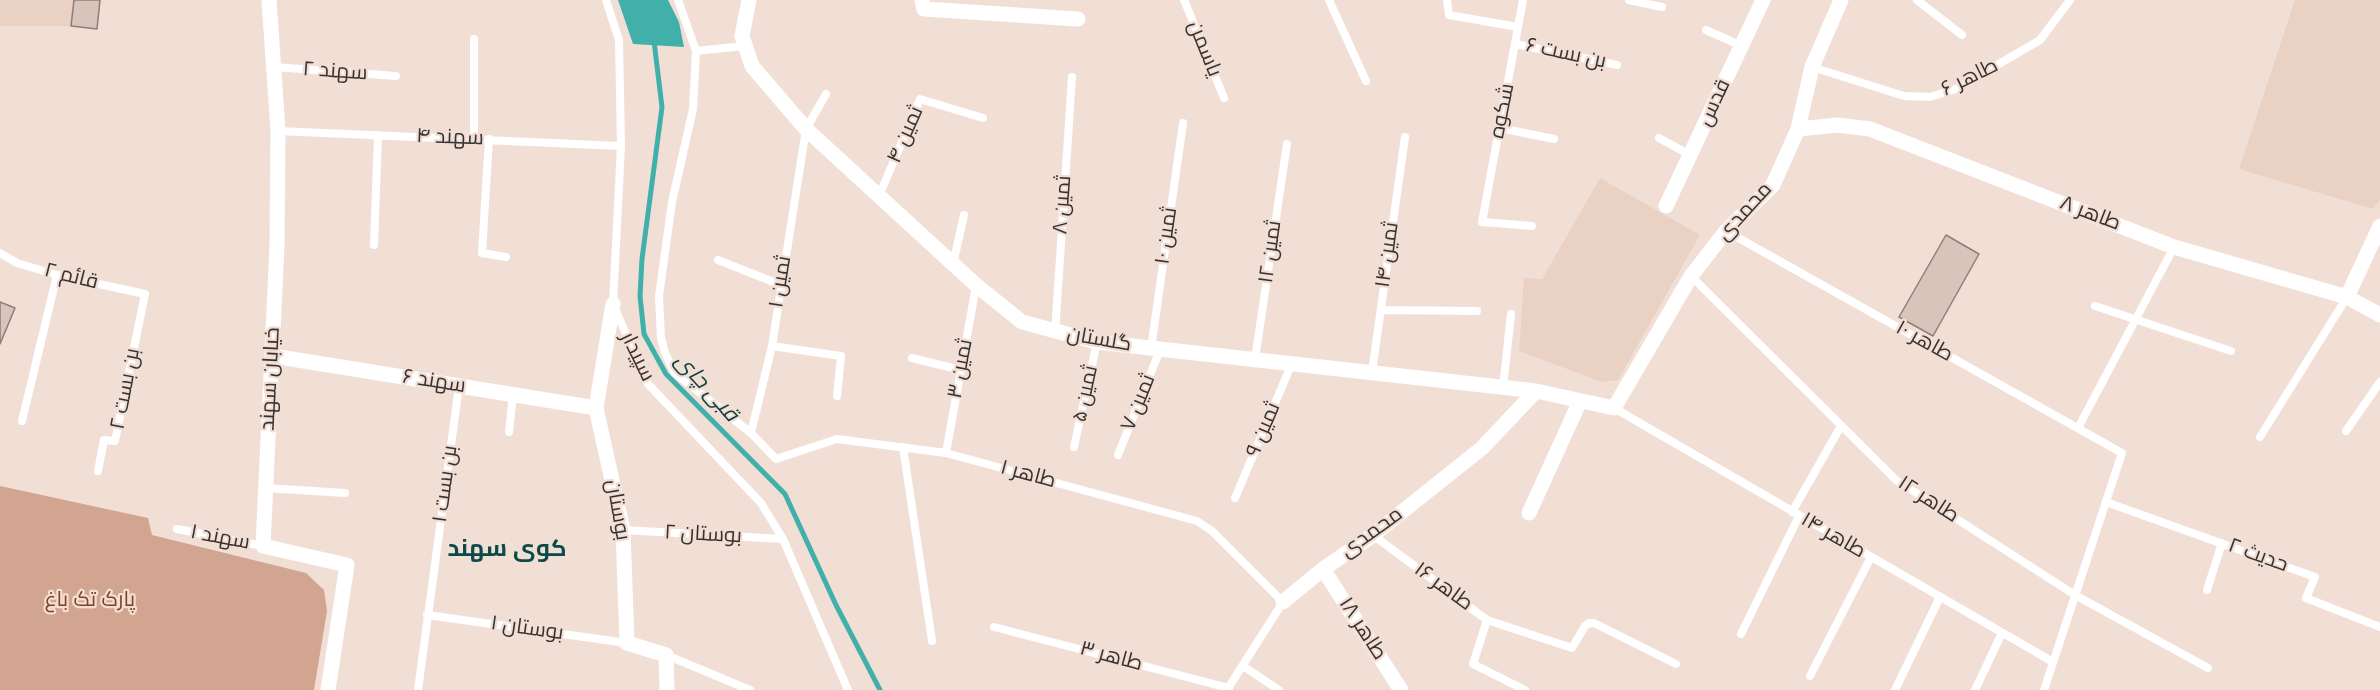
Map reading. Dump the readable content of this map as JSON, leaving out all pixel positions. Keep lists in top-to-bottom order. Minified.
{"streets":{"street":["قدس","محمدی","طاهر ۸","گلستان","خیابان سهند","سهند ۶","بوستان","طاهر ۱۸"],"lane":["یاسمن","بن بست ۶","سهند ۲","طاهر ۶","شکوه","ثمین ۴","سهند ۴","ثمین ۸","ثمین ۱۰","ثمین ۱۲","ثمین ۱۴","قائم ۲","ثمین ۱","طاهر ۱۰","سپیدار","ثمین ۳","بن بست ۲","ثمین ۵","ثمین ۷","ثمین ۹","طاهر ۱","بن بست ۱","طاهر ۱۲","بوستان ۲","طاهر ۱۴","سهند ۱","حدیث ۲","طاهر ۱۶","بوستان ۱","طاهر ۳"]},"crossings":[["بن بست ۶","شکوه"],["سهند ۲","خیابان سهند"],["طاهر ۶","محمدی"],["ثمین ۴","گلستان"],["سهند ۴","سپیدار"],["سهند ۴","خیابان سهند"],["ثمین ۸","گلستان"],["محمدی","طاهر ۸"],["محمدی","گلستان"],["محمدی","طاهر ۱۰"],["محمدی","طاهر ۱"],["محمدی","طاهر ۱۲"],["محمدی","طاهر ۱۴"],["محمدی","طاهر ۱۶"],["محمدی","طاهر ۱۸"],["محمدی","طاهر ۳"],["ثمین ۱۰","گلستان"],["ثمین ۱۰","ثمین ۷"],["ثمین ۱۲","گلستان"],["ثمین ۱۴","گلستان"],["قائم ۲","بن بست ۲"],["ثمین ۱","گلستان"],["ثمین ۱","طاهر ۱"],["گلستان","ثمین ۳"],["گلستان","ثمین ۵"],["گلستان","ثمین ۷"],["گلستان","ثمین ۹"],["گلستان","طاهر ۱۴"],["طاهر ۱۰","حدیث ۲"],["سپیدار","بوستان"],["سپیدار","بوستان ۲"],["ثمین ۳","طاهر ۱"],["خیابان سهند","سهند ۶"],["خیابان سهند","سهند ۱"],["سهند ۶","بن بست ۱"],["سهند ۶","بوستان"],["بن بست ۱","بوستان ۱"],["بوستان","بوستان ۲"],["بوستان","بوستان ۱"]],"districts":["کوی سهند"],"water":["قبی چای"],"parks":["پارک تک باغ"]}
